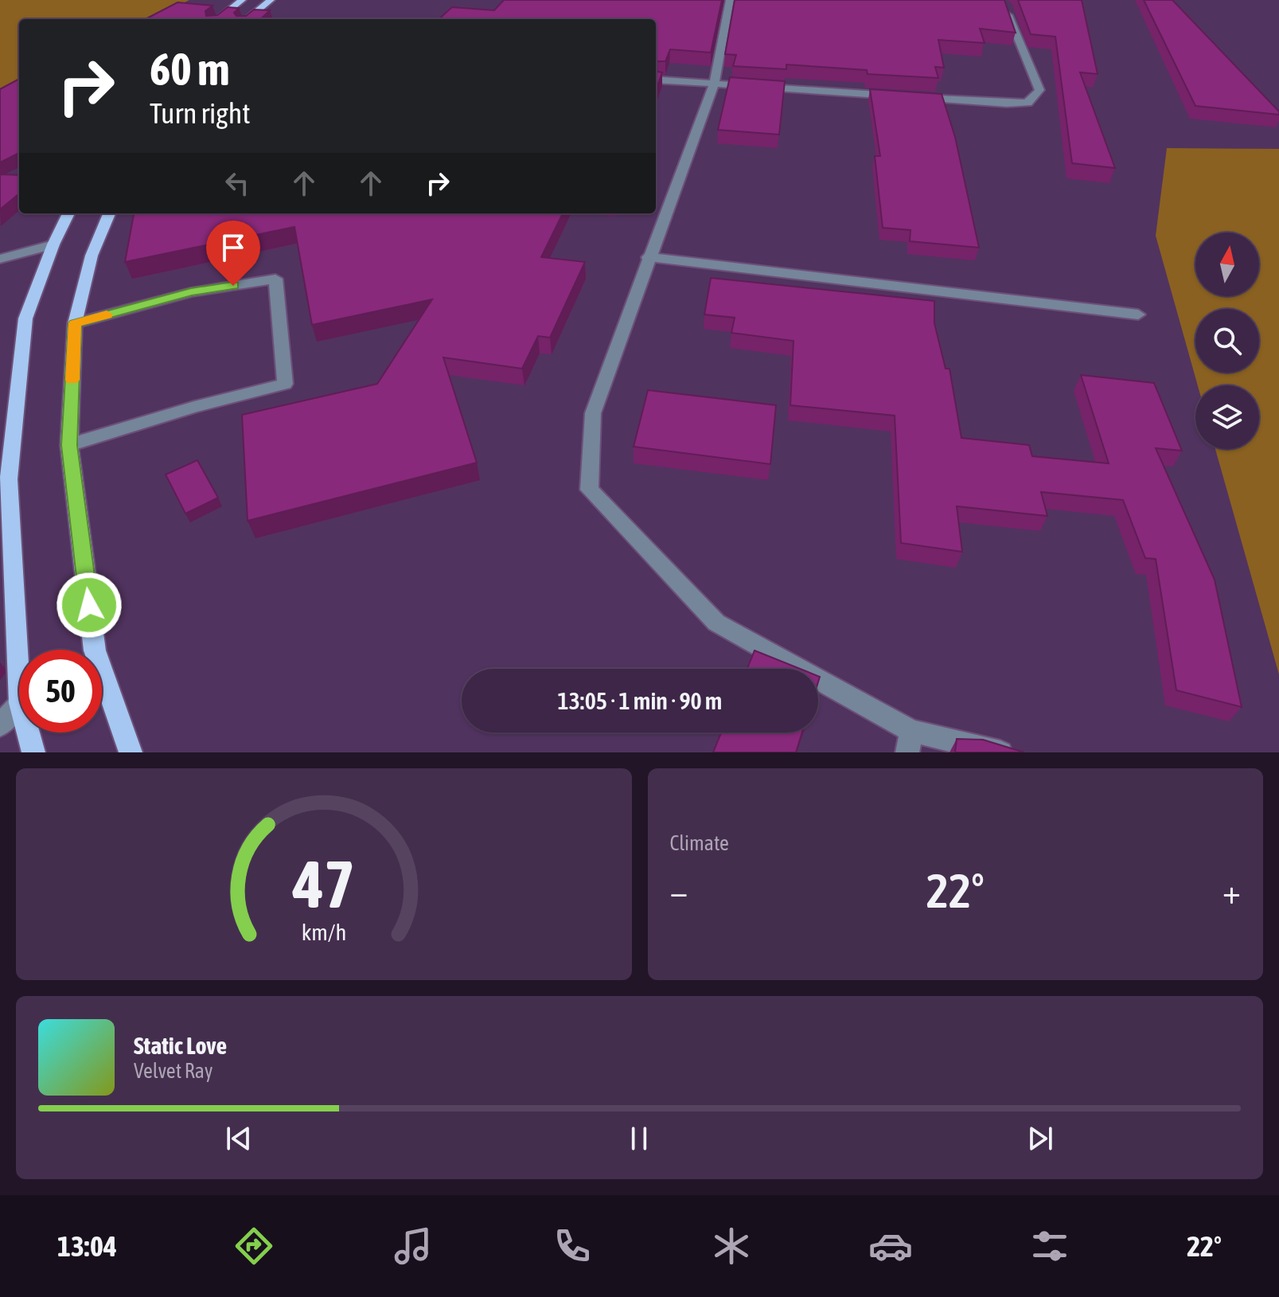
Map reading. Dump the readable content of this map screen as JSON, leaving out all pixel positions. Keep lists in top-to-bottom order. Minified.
{"north":"top","page":{"turn":["60 m","Turn right"],"limit":"50","trip":"13:05 · 1 min · 90 m","tile":"Climate","heat":["−","22°","+"],"song":["Static Love","Velvet Ray"],"tabs":["13:04","22°"],"gauge":["47","km/h"]}}
